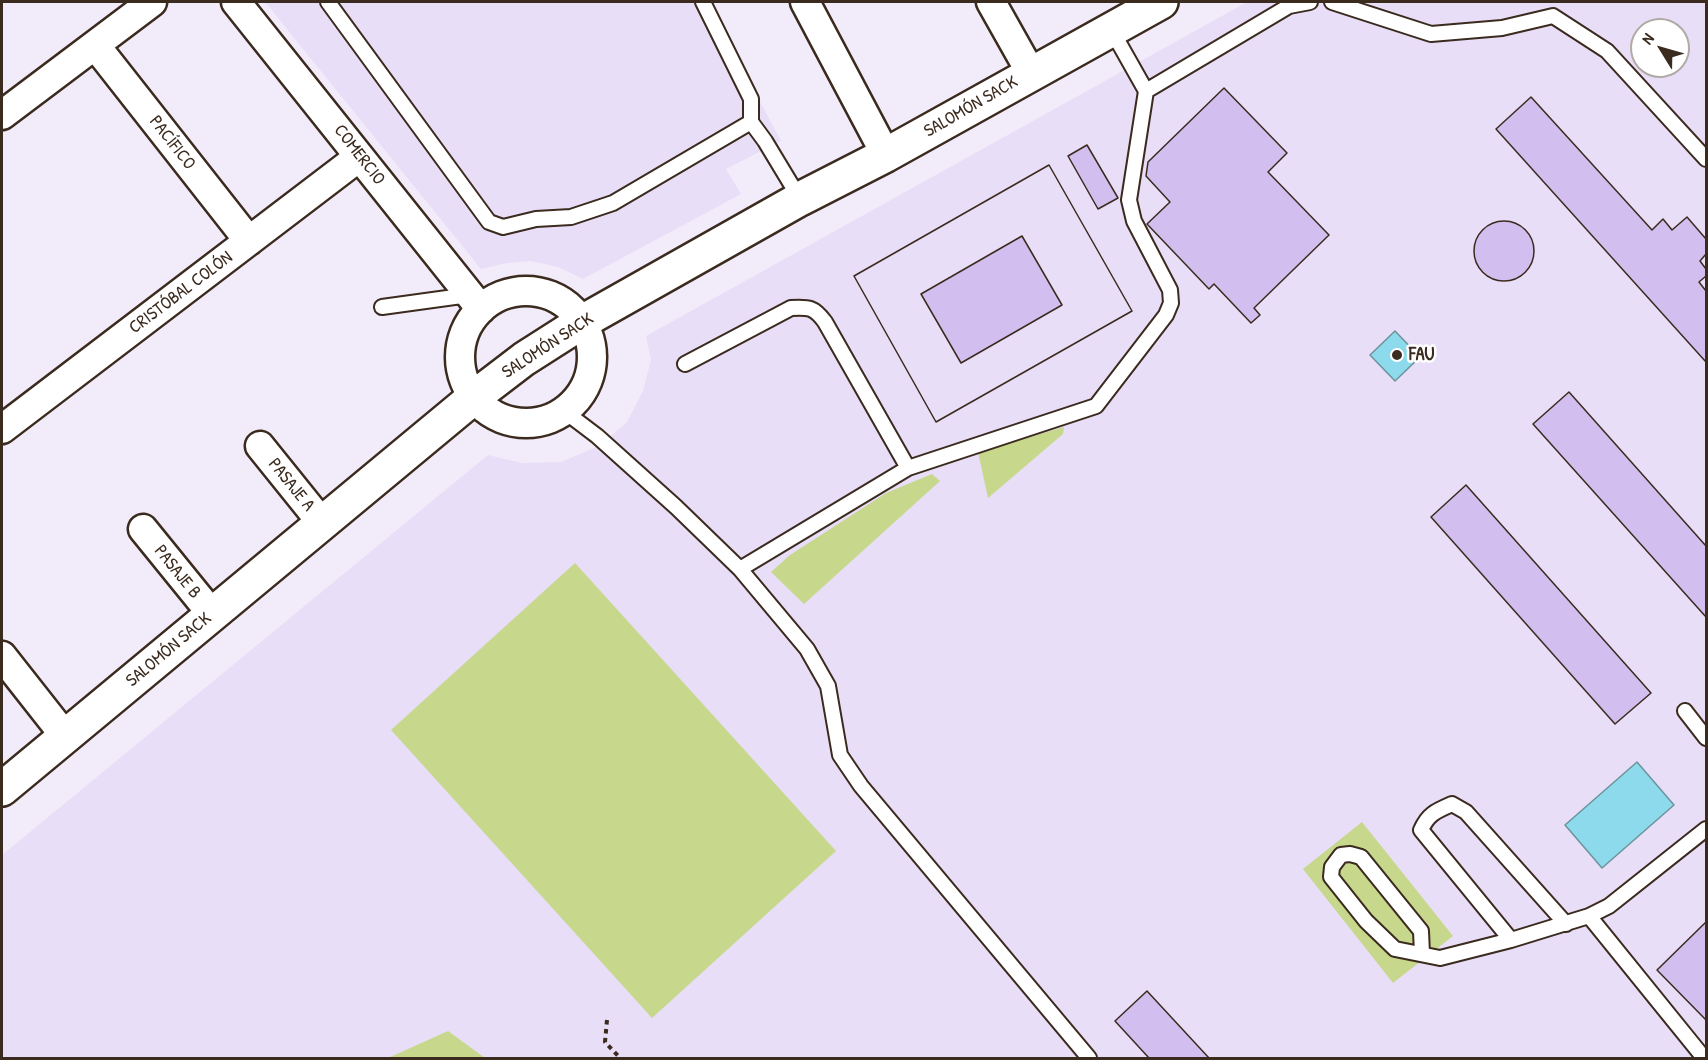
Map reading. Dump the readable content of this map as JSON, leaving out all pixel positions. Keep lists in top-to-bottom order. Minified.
{"streets":{"street":["SALOMÓN SACK","PACÍFICO","COMERCIO","CRISTÓBAL COLÓN","PASAJE A","PASAJE B"]},"crossings":[["SALOMÓN SACK","PASAJE A"],["SALOMÓN SACK","PASAJE B"],["PACÍFICO","CRISTÓBAL COLÓN"],["COMERCIO","CRISTÓBAL COLÓN"]],"places":["FAU"],"north":"top left"}
